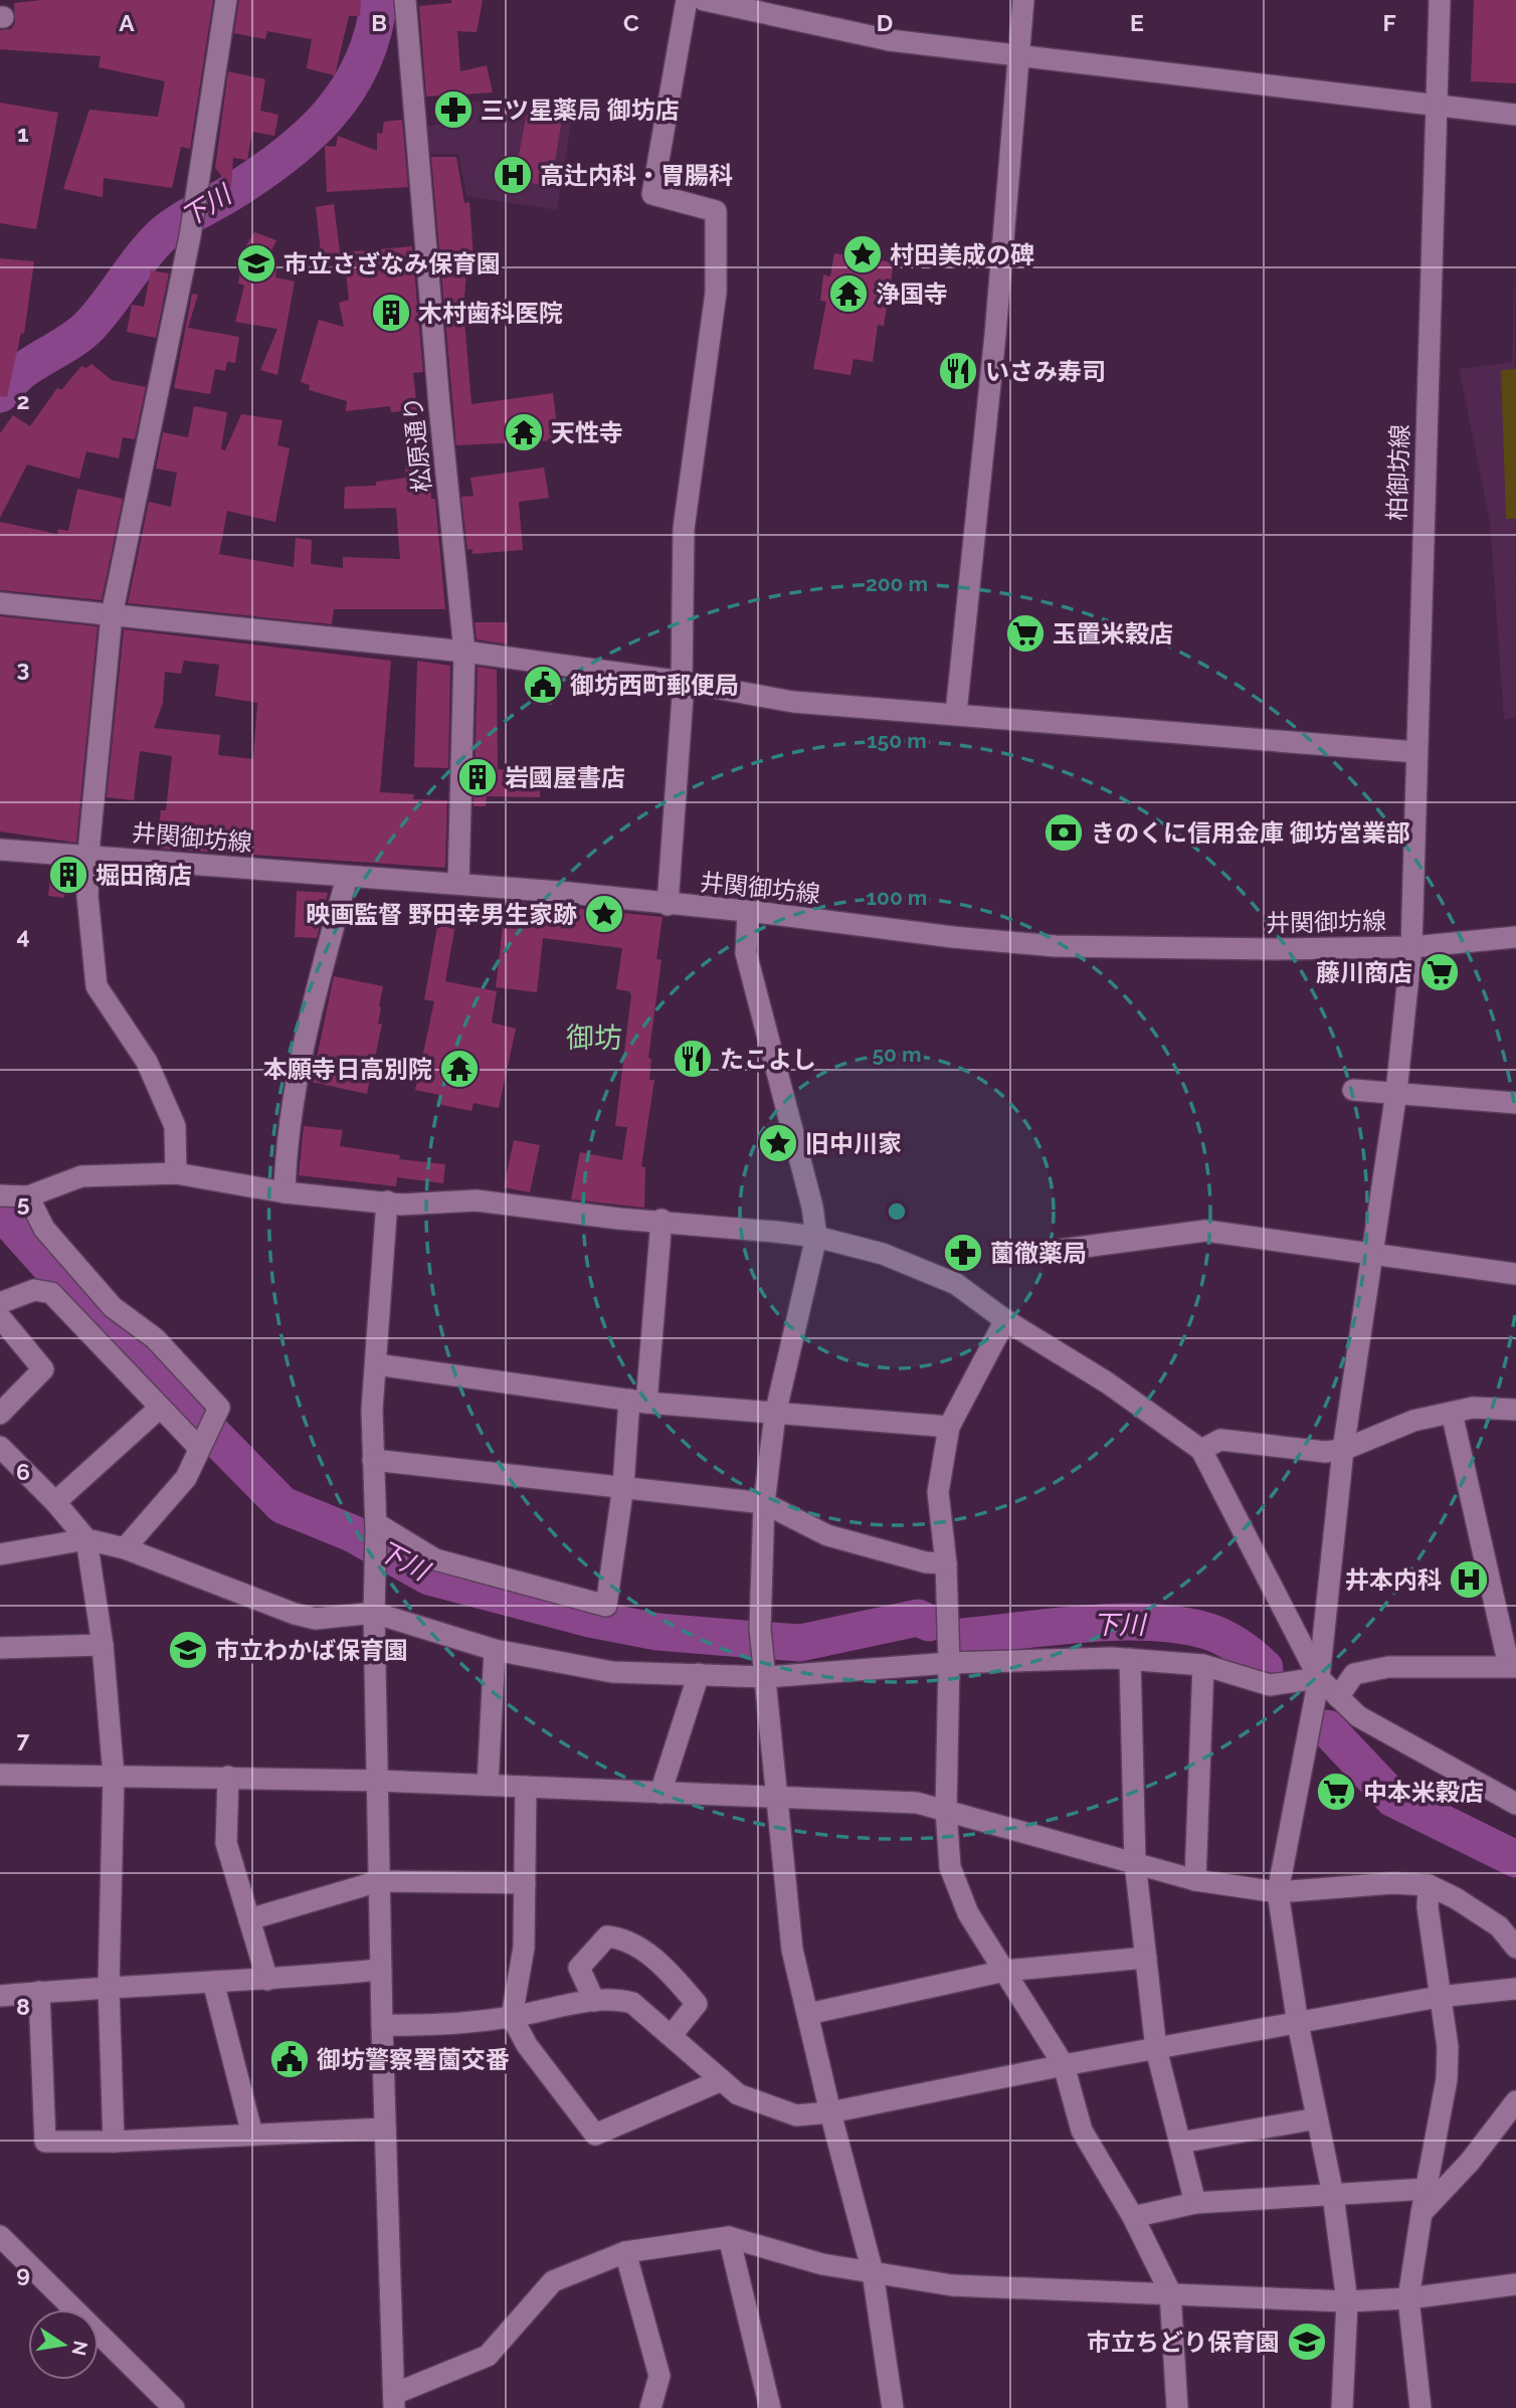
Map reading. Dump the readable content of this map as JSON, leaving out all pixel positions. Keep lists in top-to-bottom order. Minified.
{"streets":{"street":["松原通り","柏御坊線","井関御坊線"]},"crossings":[["松原通り","井関御坊線"],["柏御坊線","井関御坊線"]],"districts":["御坊"],"water":["下川"],"places":{"pharmacy":["三ツ星薬局 御坊店","薗徹薬局"],"hospital":["高辻内科・胃腸科","井本内科"],"place":["村田美成の碑","映画監督 野田幸男生家跡","旧中川家"],"school or university":["市立さざなみ保育園","市立わかば保育園","市立ちどり保育園"],"temple":["浄国寺","天性寺","本願寺日高別院"],"building":["木村歯科医院","岩國屋書店","堀田商店"],"restaurant":["いさみ寿司","たこよし"],"supermarket":["玉置米穀店","藤川商店","中本米穀店"],"public building":["御坊西町郵便局","御坊警察署薗交番"],"bank":["きのくに信用金庫 御坊営業部"]},"north":"right","grid":{"columns":["A","B","C","D","E","F"],"rows":["1","2","3","4","5","6","7","8","9"]},"rings":["200 m","150 m","100 m","50 m"]}
